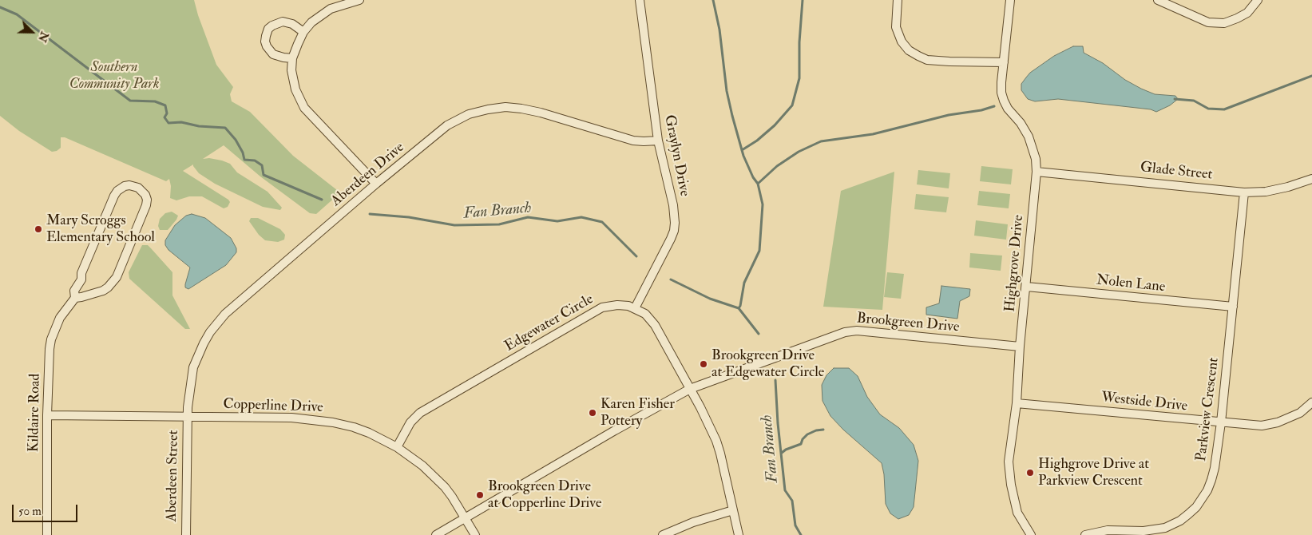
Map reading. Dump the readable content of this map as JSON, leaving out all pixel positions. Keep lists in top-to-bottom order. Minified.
{"streets":{"street":["Graylyn Drive","Glade Street","Aberdeen Drive","Highgrove Drive","Nolen Lane","Edgewater Circle","Brookgreen Drive","Westside Drive","Copperline Drive","Parkview Crescent","Kildaire Road","Aberdeen Street"]},"crossings":[["Graylyn Drive","Aberdeen Drive"],["Graylyn Drive","Edgewater Circle"],["Glade Street","Highgrove Drive"],["Glade Street","Parkview Crescent"],["Aberdeen Drive","Copperline Drive"],["Aberdeen Drive","Aberdeen Street"],["Highgrove Drive","Nolen Lane"],["Highgrove Drive","Brookgreen Drive"],["Highgrove Drive","Westside Drive"],["Nolen Lane","Parkview Crescent"],["Edgewater Circle","Brookgreen Drive"],["Edgewater Circle","Copperline Drive"],["Brookgreen Drive","Copperline Drive"],["Westside Drive","Parkview Crescent"],["Copperline Drive","Kildaire Road"],["Copperline Drive","Aberdeen Street"]],"water":["Fan Branch"],"parks":["Southern Community Park"],"places":["Mary Scroggs Elementary School","Brookgreen Drive at Edgewater Circle","Karen Fisher Pottery","Highgrove Drive at Parkview Crescent","Brookgreen Drive at Copperline Drive"],"scale_bar":"50 m","north":"bottom right"}
